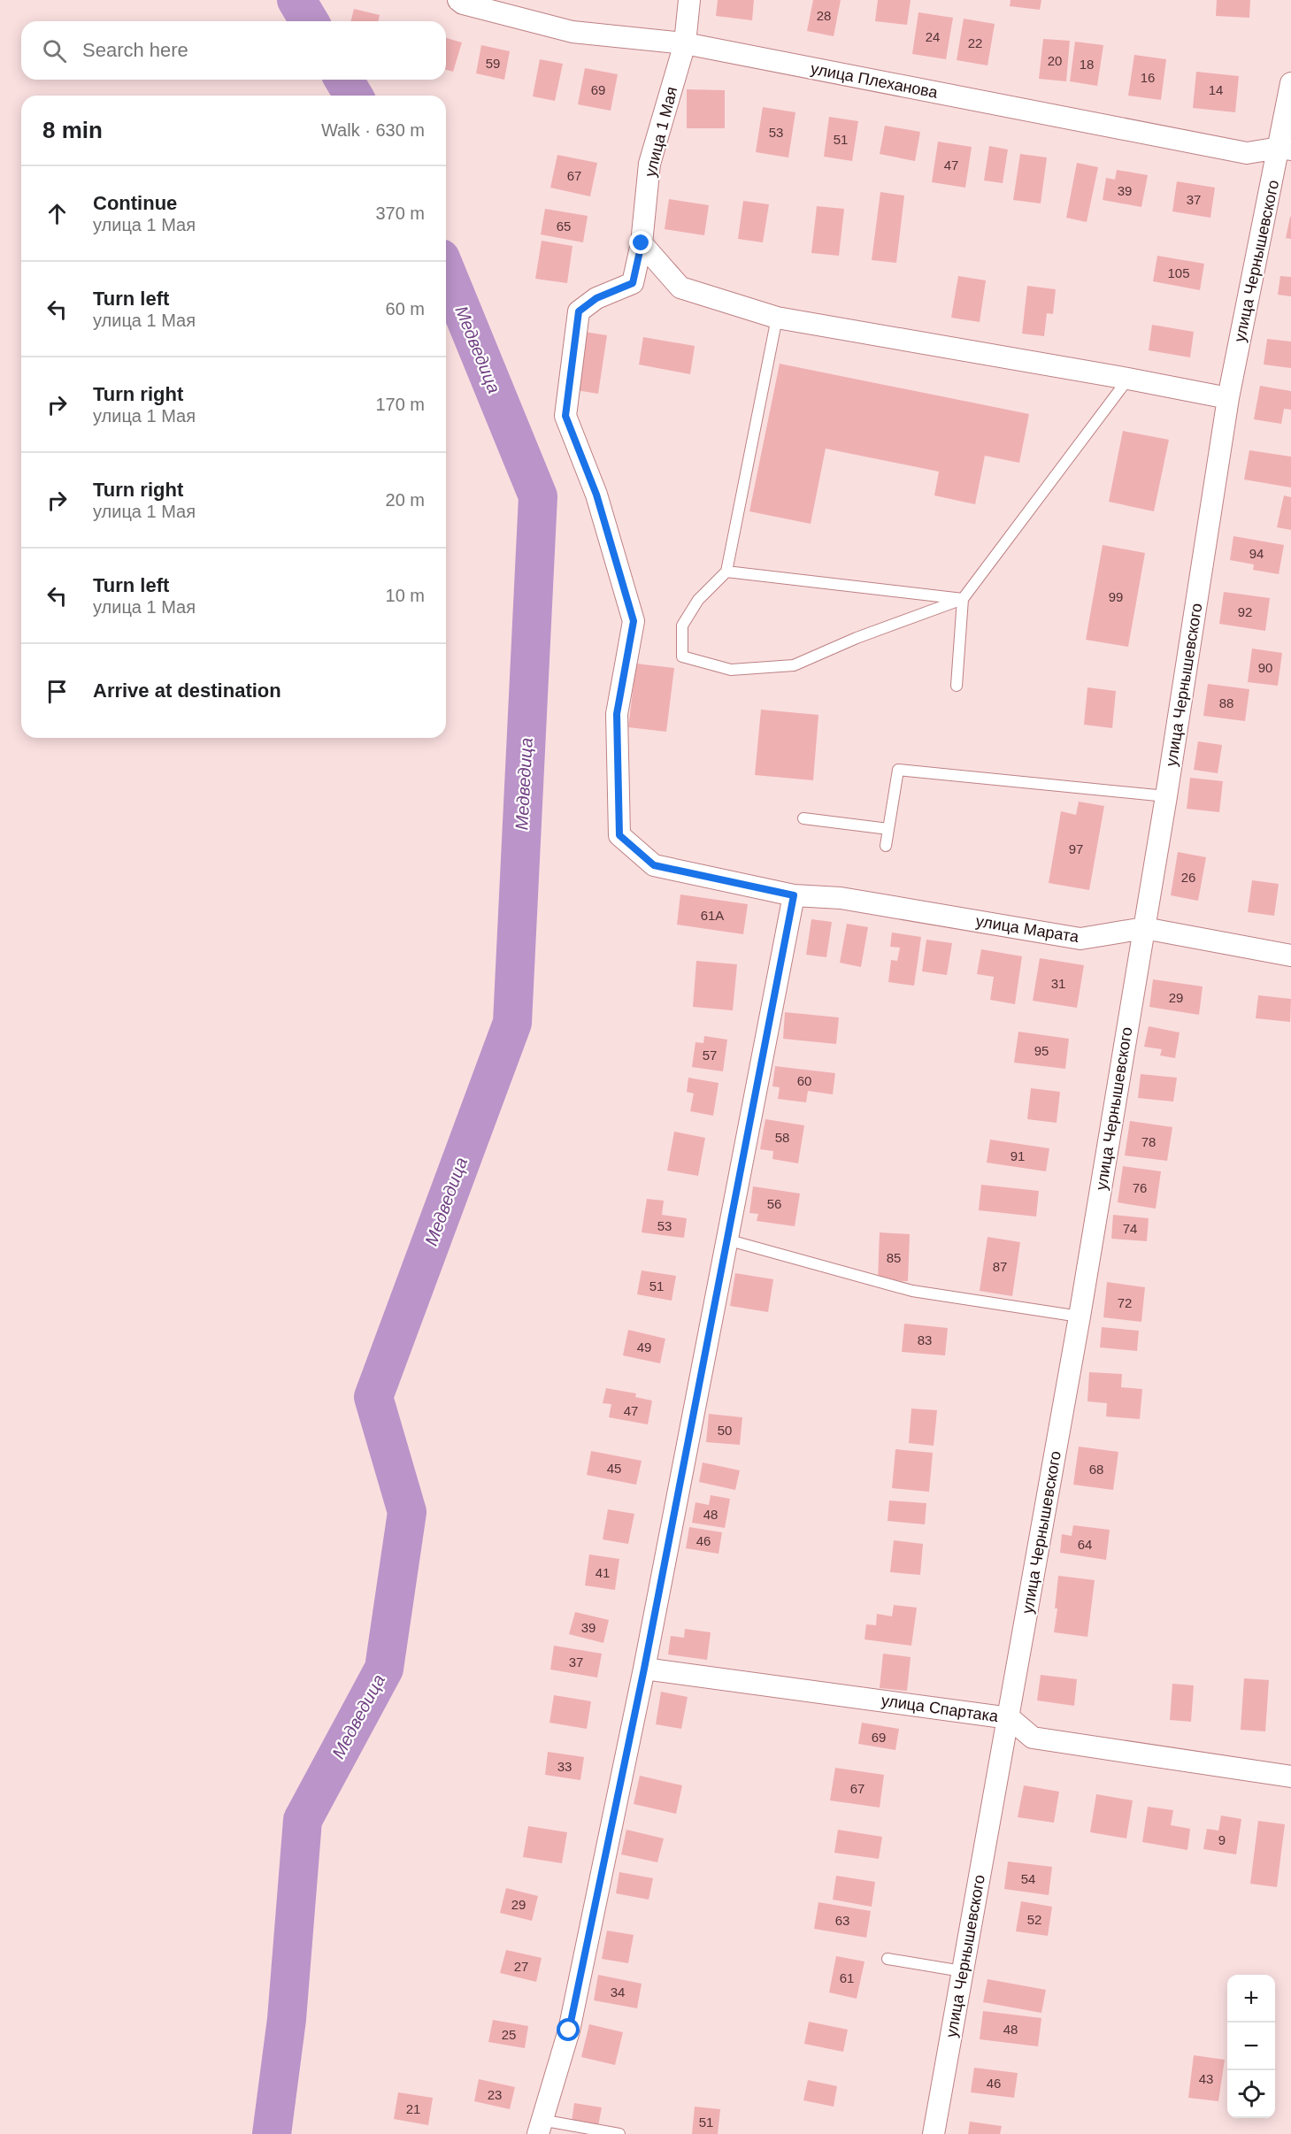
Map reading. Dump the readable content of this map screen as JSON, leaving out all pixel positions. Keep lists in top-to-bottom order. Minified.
{"streets":{"street":["улица Плеханова","улица 1 Мая","улица Чернышевского","улица Марата","улица Спартака"]},"crossings":[["улица Плеханова","улица 1 Мая"],["улица Плеханова","улица Чернышевского"],["улица 1 Мая","улица Марата"],["улица Чернышевского","улица Марата"],["улица Чернышевского","улица Спартака"]],"water":["Медведица"],"house_numbers":["28","24","22","20","59","18","16","69","14","53","51","47","67","39","37","65","105","94","99","92","90","88","97","26","61А","31","29","95","57","60","58","78","91","76","56","53","74","85","87","51","72","83","49","47","50","45","68","48","46","64","41","39","37","69","33","67","9","54","29","52","63","27","61","34","48","25","43","46","23","21","51"],"page":{"search":"Search here","heading":["8 min","Walk · 630 m"],"list":[["Continue","улица 1 Мая","370 m"],["Turn left","улица 1 Мая","60 m"],["Turn right","улица 1 Мая","170 m"],["Turn right","улица 1 Мая","20 m"],["Turn left","улица 1 Мая","10 m"],"Arrive at destination"],"map_buttons":["+","−"]}}
